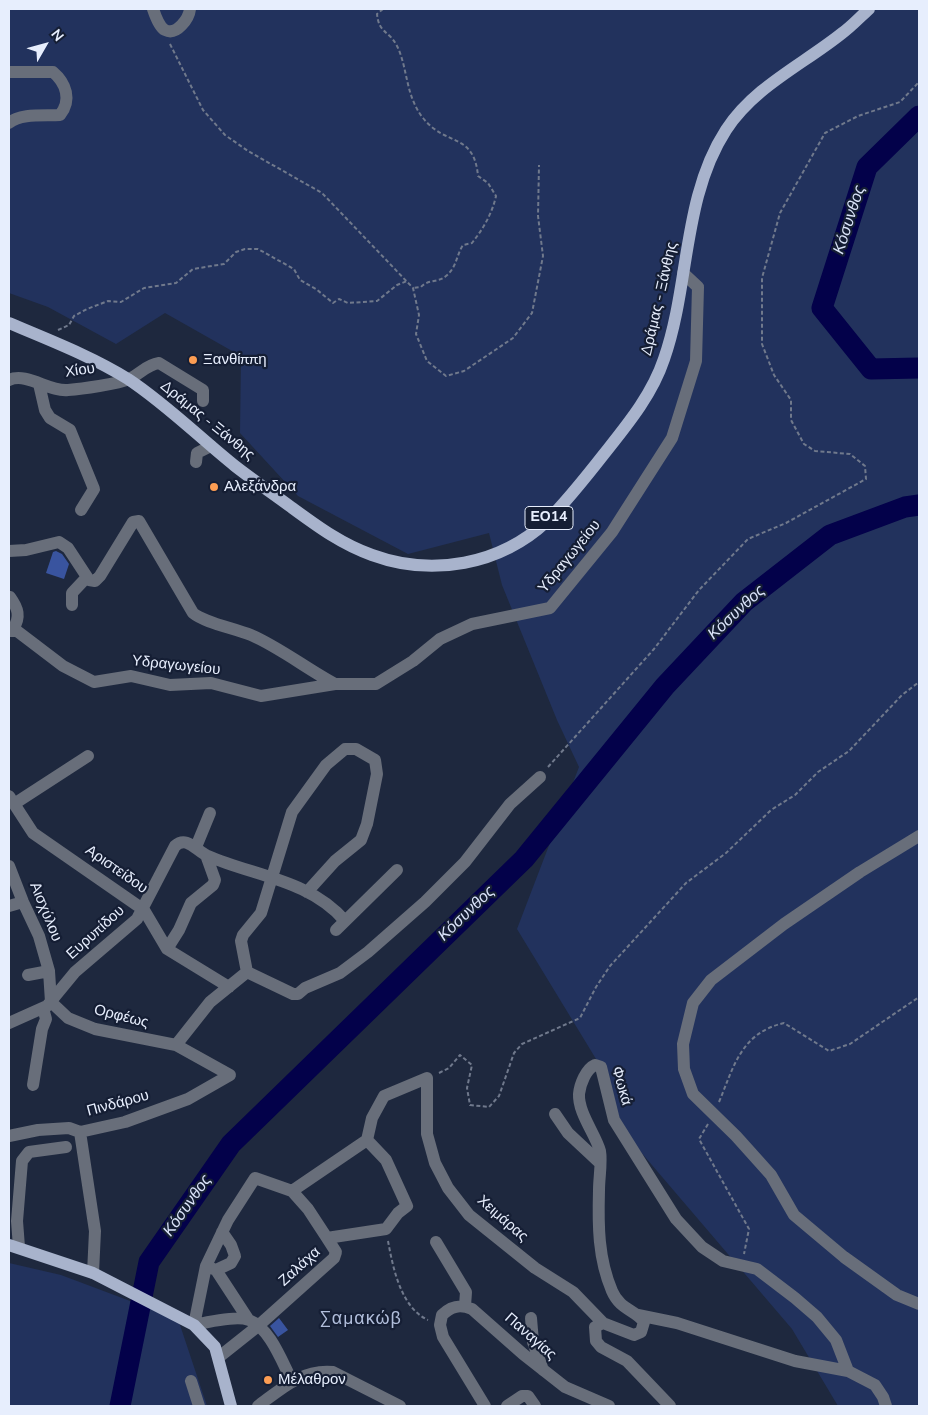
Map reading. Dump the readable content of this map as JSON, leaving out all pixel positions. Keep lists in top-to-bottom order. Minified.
{"streets":{"main road":["Δράμας - Ξάνθης","ΕΟ14"],"street":["Χίου","Υδραγωγείου","Αριστείδου","Αισχύλου","Ευρυπίδου","Ορφέως","Φωκά","Πινδάρου","Χειμάρας","Ζαλάχα","Παναγίας"]},"crossings":[["Δράμας - Ξάνθης","Χίου"],["Δράμας - Ξάνθης","Υδραγωγείου"],["Αριστείδου","Ευρυπίδου"],["Αισχύλου","Ευρυπίδου"],["Αισχύλου","Ορφέως"],["Ευρυπίδου","Ορφέως"],["Ορφέως","Πινδάρου"]],"districts":["Σαμακώβ"],"water":["Κόσυνθος"],"places":["Ξανθίππη","Αλεξάνδρα","Μέλαθρον"],"north":"top right"}
